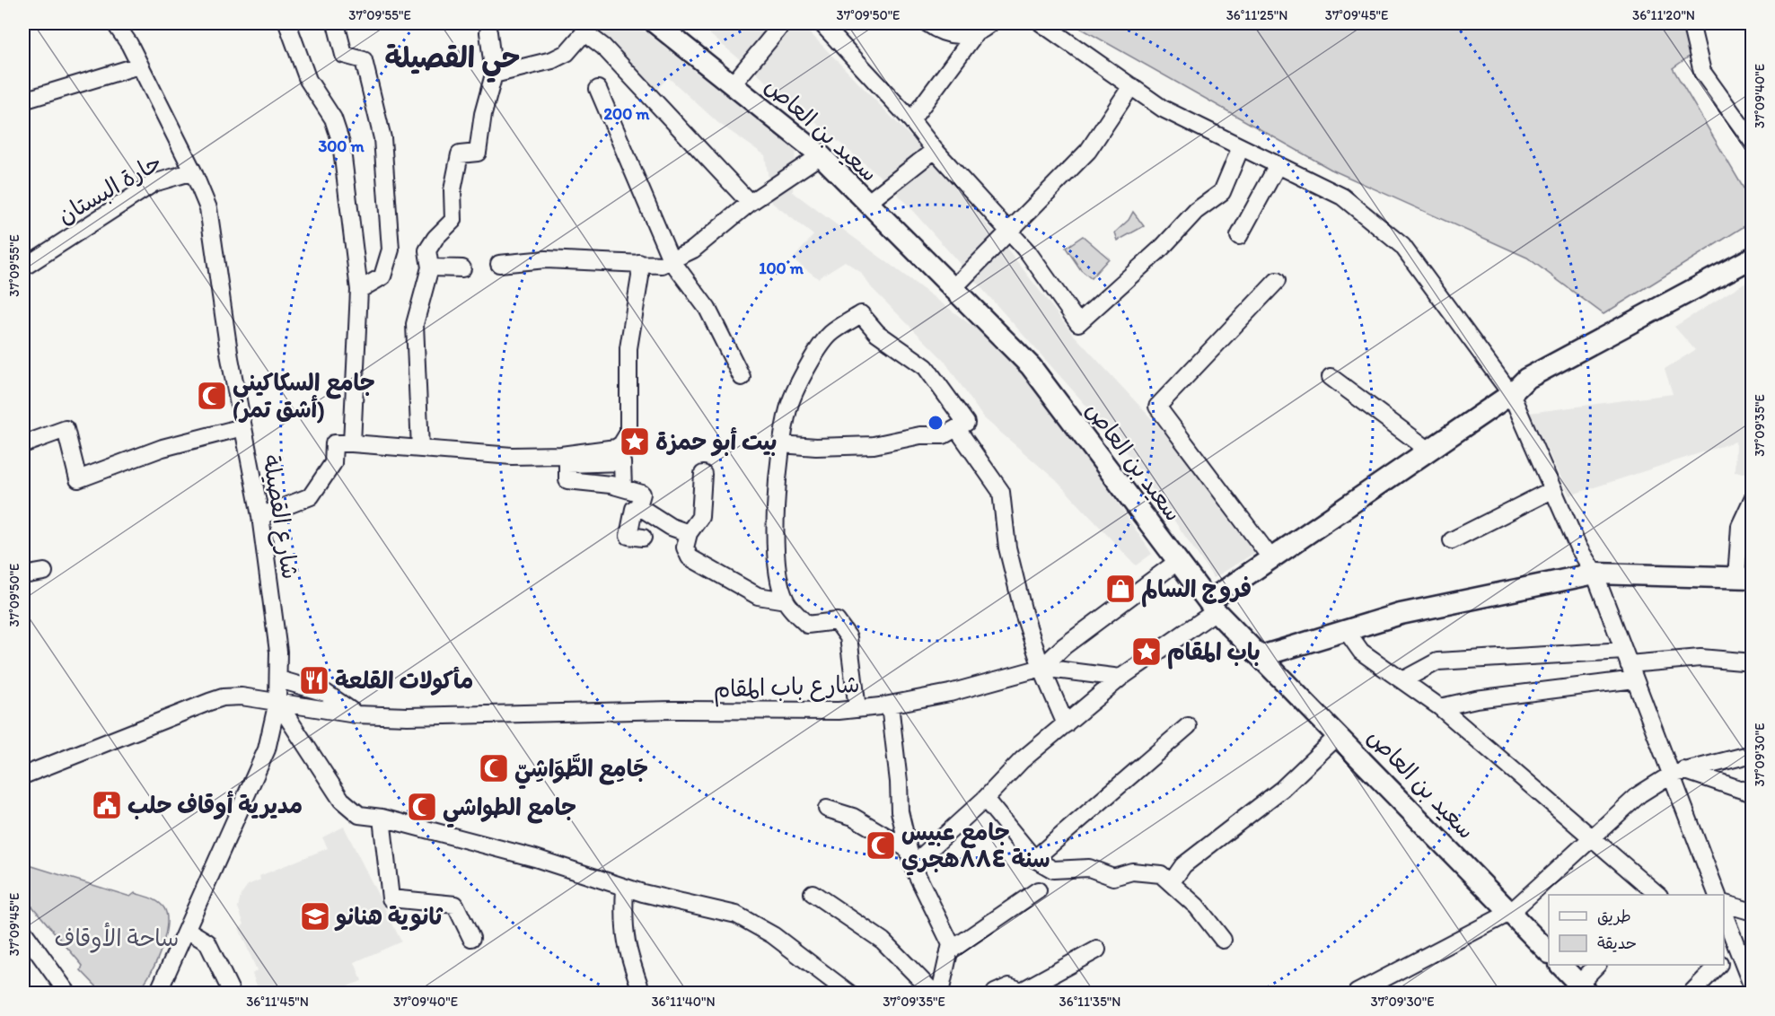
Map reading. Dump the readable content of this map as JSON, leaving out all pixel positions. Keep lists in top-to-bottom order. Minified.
{"streets":{"main road":["سعيد بن العاص"],"street":["حارة البستان","شارع القصيلة","شارع باب المقام"]},"crossings":[["سعيد بن العاص","شارع باب المقام"],["حارة البستان","شارع القصيلة"],["شارع القصيلة","شارع باب المقام"]],"districts":["حي القصيلة"],"parks":["ساحة الأوقاف"],"places":{"mosque":["جامع السكاكيني (أشق تمر)","جَامِع الطَّوَاشِيّ","جامع الطواشي","جامع عبيس سنة ٨٨٤هجري"],"place":["بيت أبو حمزة","باب المقام"],"shop":["فروج السالم"],"restaurant":["مأكولات القلعة"],"public building":["مديرية أوقاف حلب"],"school or university":["ثانوية هنانو"]},"legend":["طريق","حديقة"],"coordinates":["37°09'55\"E","37°09'50\"E","36°11'25\"N","37°09'45\"E","36°11'20\"N","37°09'40\"E","37°09'35\"E","37°09'30\"E","36°11'45\"N","36°11'40\"N","36°11'35\"N"],"rings":["200 m","300 m","100 m"]}
